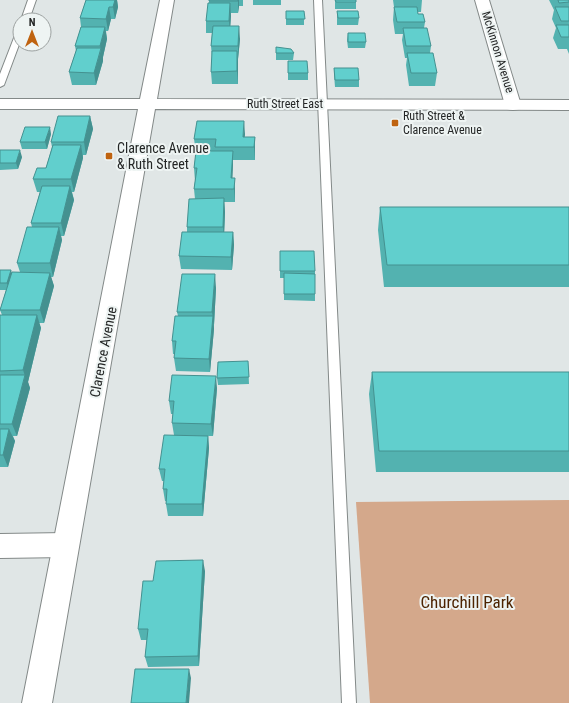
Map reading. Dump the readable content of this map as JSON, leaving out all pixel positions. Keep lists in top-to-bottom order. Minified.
{"streets":{"street":["McKinnon Avenue","Ruth Street East","Clarence Avenue"]},"crossings":[["McKinnon Avenue","Ruth Street East"],["Ruth Street East","Clarence Avenue"]],"parks":["Churchill Park"],"places":{"transit":["Ruth Street & Clarence Avenue","Clarence Avenue & Ruth Street"]},"north":"top"}
